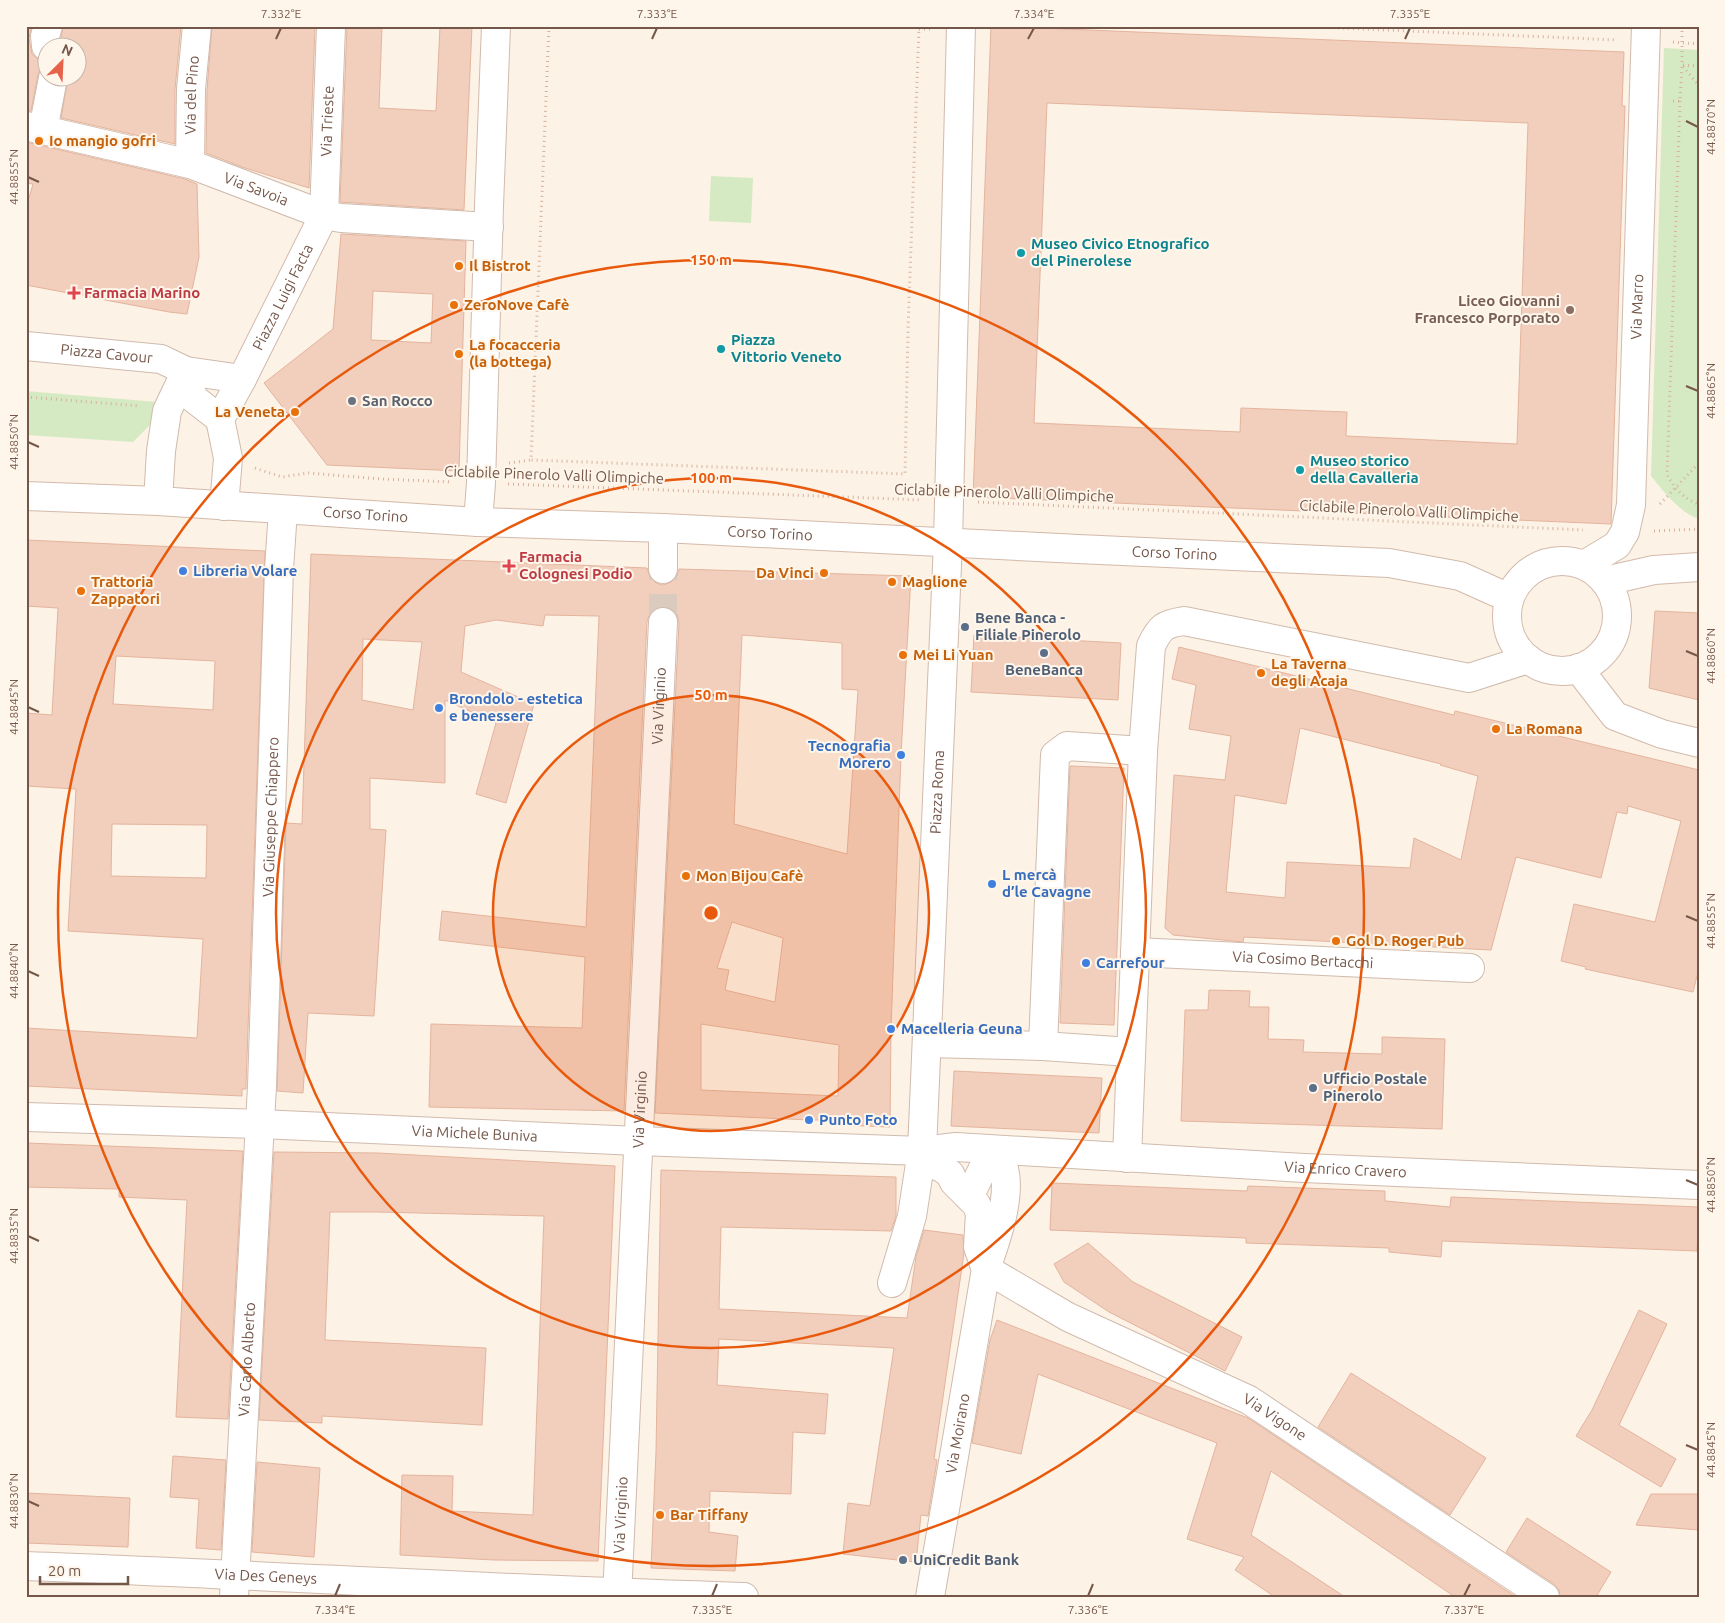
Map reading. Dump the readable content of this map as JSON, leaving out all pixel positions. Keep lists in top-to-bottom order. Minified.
{"streets":{"street":["Via del Pino","Via Trieste","Via Savoia","Piazza Luigi Facta","Via Marro","Piazza Cavour","Corso Torino","Via Virginio","Piazza Roma","Via Giuseppe Chiappero","Via Cosimo Bertacchi","Via Michele Buniva","Via Enrico Cravero","Via Carlo Alberto","Via Vigone","Via Moirano","Via Des Geneys"],"path":["Ciclabile Pinerolo Valli Olimpiche"]},"crossings":[["Via del Pino","Via Savoia"],["Via Trieste","Via Savoia"],["Via Trieste","Piazza Luigi Facta"],["Via Savoia","Piazza Luigi Facta"],["Via Marro","Ciclabile Pinerolo Valli Olimpiche"],["Corso Torino","Piazza Roma"],["Corso Torino","Via Giuseppe Chiappero"],["Via Virginio","Via Michele Buniva"],["Via Virginio","Via Des Geneys"],["Piazza Roma","Via Michele Buniva"],["Piazza Roma","Via Moirano"],["Via Giuseppe Chiappero","Via Michele Buniva"],["Via Giuseppe Chiappero","Via Carlo Alberto"],["Via Michele Buniva","Via Enrico Cravero"],["Via Michele Buniva","Via Carlo Alberto"],["Via Michele Buniva","Via Moirano"],["Via Enrico Cravero","Via Moirano"],["Via Carlo Alberto","Via Des Geneys"],["Via Vigone","Via Moirano"]],"places":{"other":["Io mangio gofri","Museo Civico Etnografico del Pinerolese","Il Bistrot","ZeroNove Cafè","Liceo Giovanni Francesco Porporato","Piazza Vittorio Veneto","La focacceria (la bottega)","San Rocco","La Veneta","Museo storico della Cavalleria","Libreria Volare","Da Vinci","Maglione","Trattoria Zappatori","Bene Banca - Filiale Pinerolo","BeneBanca","Mei Li Yuan","La Taverna degli Acaja","Brondolo - estetica e benessere","La Romana","Tecnografia Morero","Mon Bijou Cafè","L mercà d’le Cavagne","Gol D. Roger Pub","Carrefour","Macelleria Geuna","Ufficio Postale Pinerolo","Punto Foto","Bar Tiffany","UniCredit Bank"],"health":["Farmacia Marino","Farmacia Colognesi Podio"]},"scale_bar":"20 m","north":"top right","coordinates":["7.332°E","7.333°E","7.334°E","7.335°E","44.8870°N","44.8855°N","44.8865°N","44.8850°N","44.8860°N","44.8845°N","44.8840°N","44.8835°N","44.8830°N","7.336°E","7.337°E"],"rings":["150 m","100 m","50 m"]}
